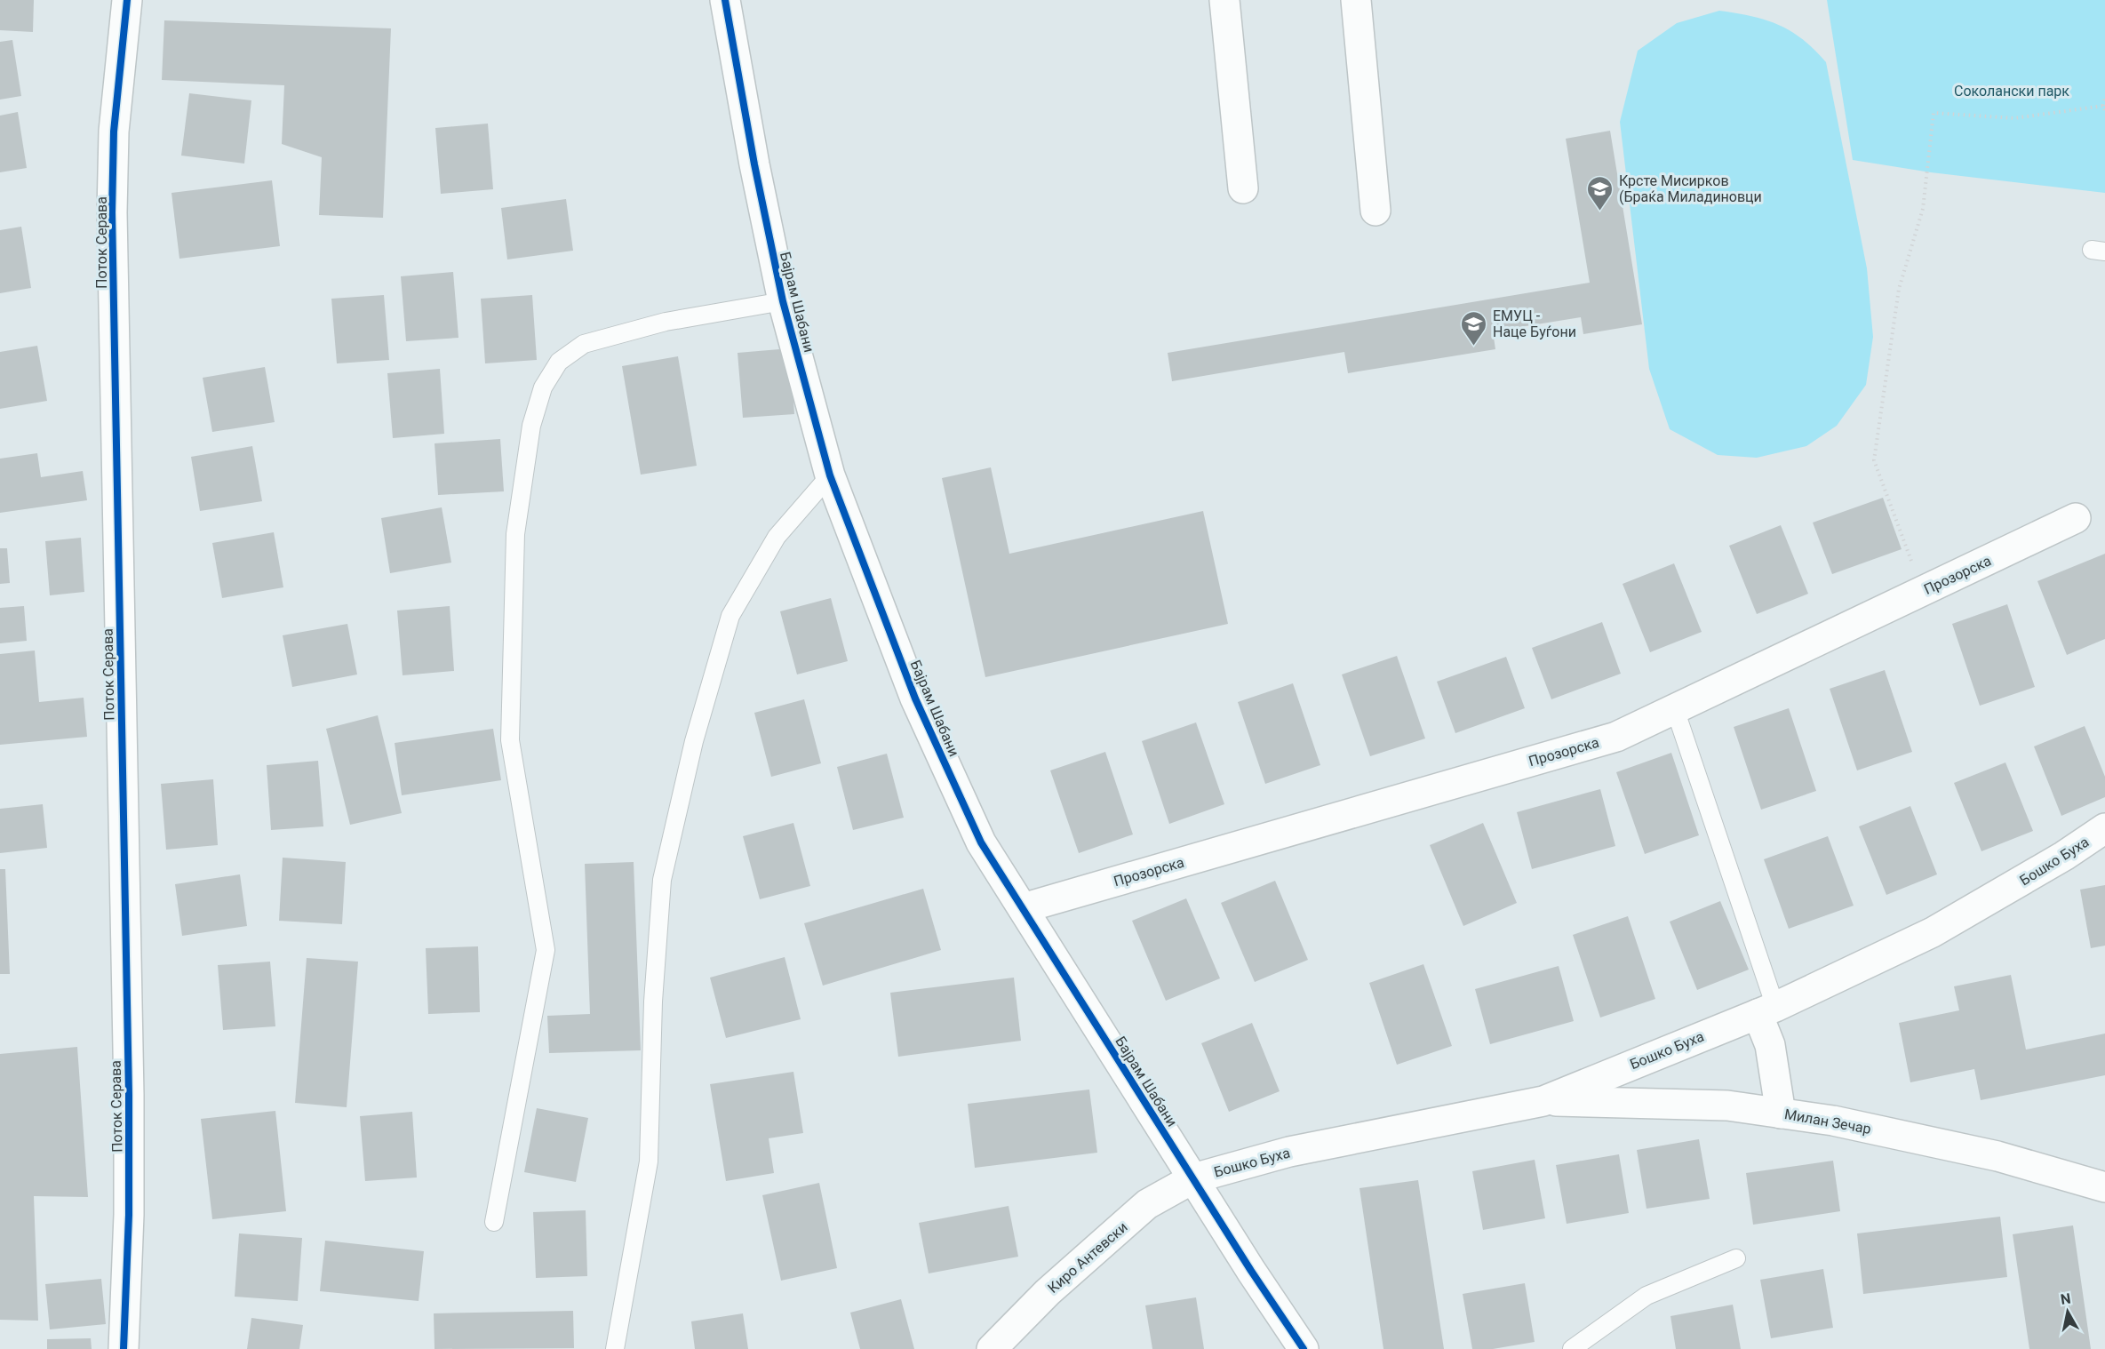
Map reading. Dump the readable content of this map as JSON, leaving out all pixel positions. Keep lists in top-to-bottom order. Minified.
{"streets":{"street":["Поток Серава","Бајрам Шабани","Прозорска","Бошко Буха","Милан Зечар","Киро Антевски"]},"crossings":[["Бајрам Шабани","Прозорска"],["Бајрам Шабани","Бошко Буха"],["Бајрам Шабани","Киро Антевски"],["Бошко Буха","Милан Зечар"],["Бошко Буха","Киро Антевски"]],"parks":["Соколански парк"],"places":{"school or university":["Крсте Мисирков (Браќа Миладиновци","ЕМУЦ - Наце Буѓони"]},"north":"top"}
